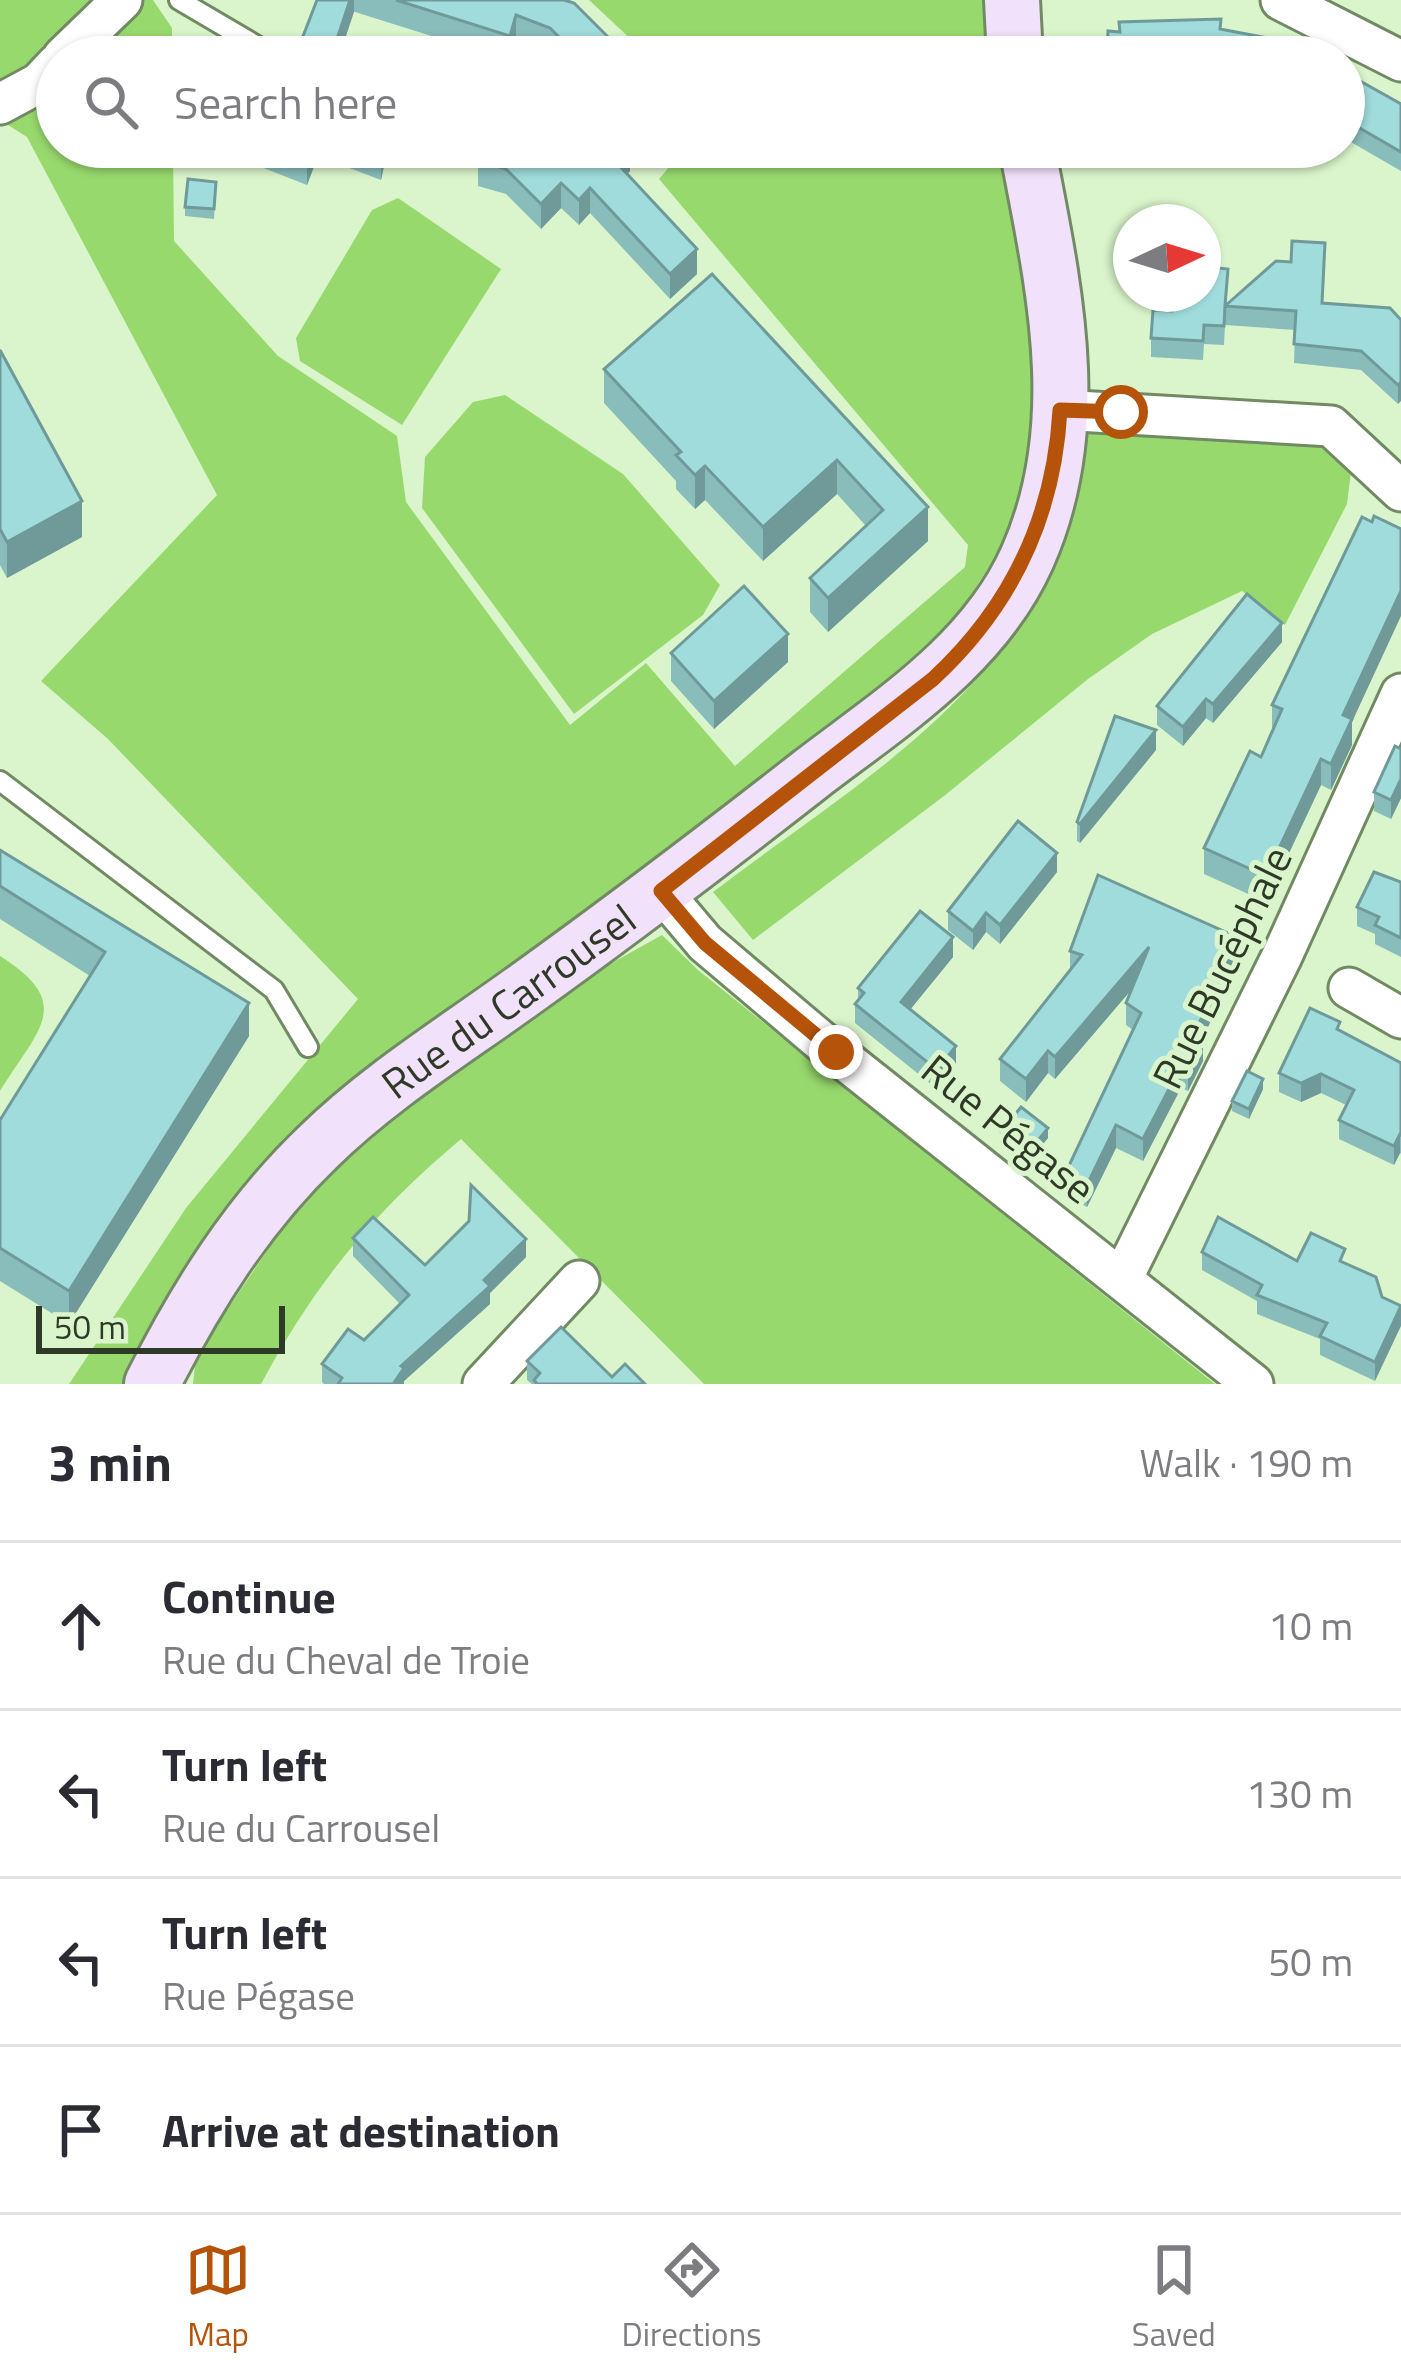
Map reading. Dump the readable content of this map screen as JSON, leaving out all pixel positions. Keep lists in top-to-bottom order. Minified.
{"streets":{"street":["Rue Bucéphale","Rue du Carrousel","Rue Pégase"]},"crossings":[["Rue Bucéphale","Rue Pégase"],["Rue du Carrousel","Rue Pégase"]],"scale_bar":"50 m","north":"right","page":{"search":"Search here","scale":"50 m","heading":["3 min","Walk · 190 m"],"list":[["Continue","Rue du Cheval de Troie","10 m"],["Turn left","Rue du Carrousel","130 m"],["Turn left","Rue Pégase","50 m"],"Arrive at destination"],"nav":["Map","Directions","Saved"]}}
